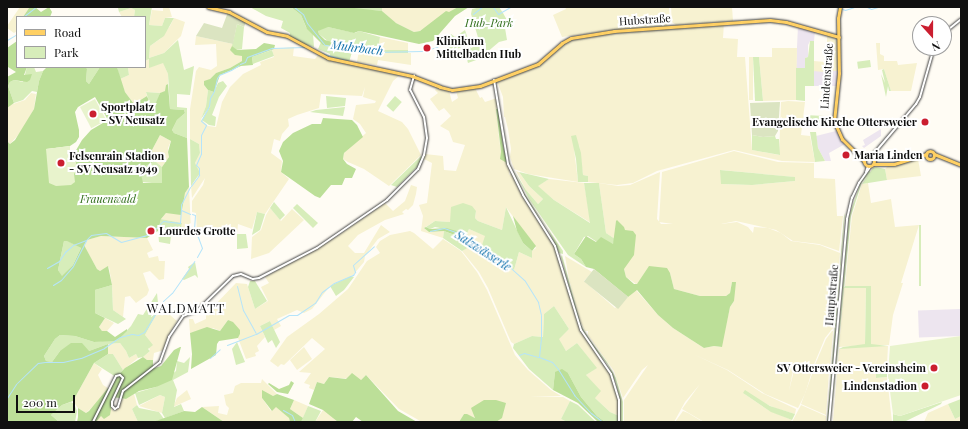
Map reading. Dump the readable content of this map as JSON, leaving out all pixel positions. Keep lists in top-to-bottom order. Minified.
{"streets":{"main road":["Hubstraße","Lindenstraße"],"street":["Hauptstraße"]},"crossings":[["Hubstraße","Lindenstraße"],["Lindenstraße","Hauptstraße"]],"districts":["WALDMATT"],"water":["Muhrbach","Salzwässerle"],"parks":["Hub-Park","Frauenwald"],"places":["Klinikum Mittelbaden Hub","Sportplatz - SV Neusatz","Evangelische Kirche Ottersweier","Maria Linden","Felsenrain Stadion - SV Neusatz 1949","Lourdes Grotte","SV Ottersweier - Vereinsheim","Lindenstadion"],"legend":["Road","Park"],"scale_bar":"200 m","north":"bottom"}
